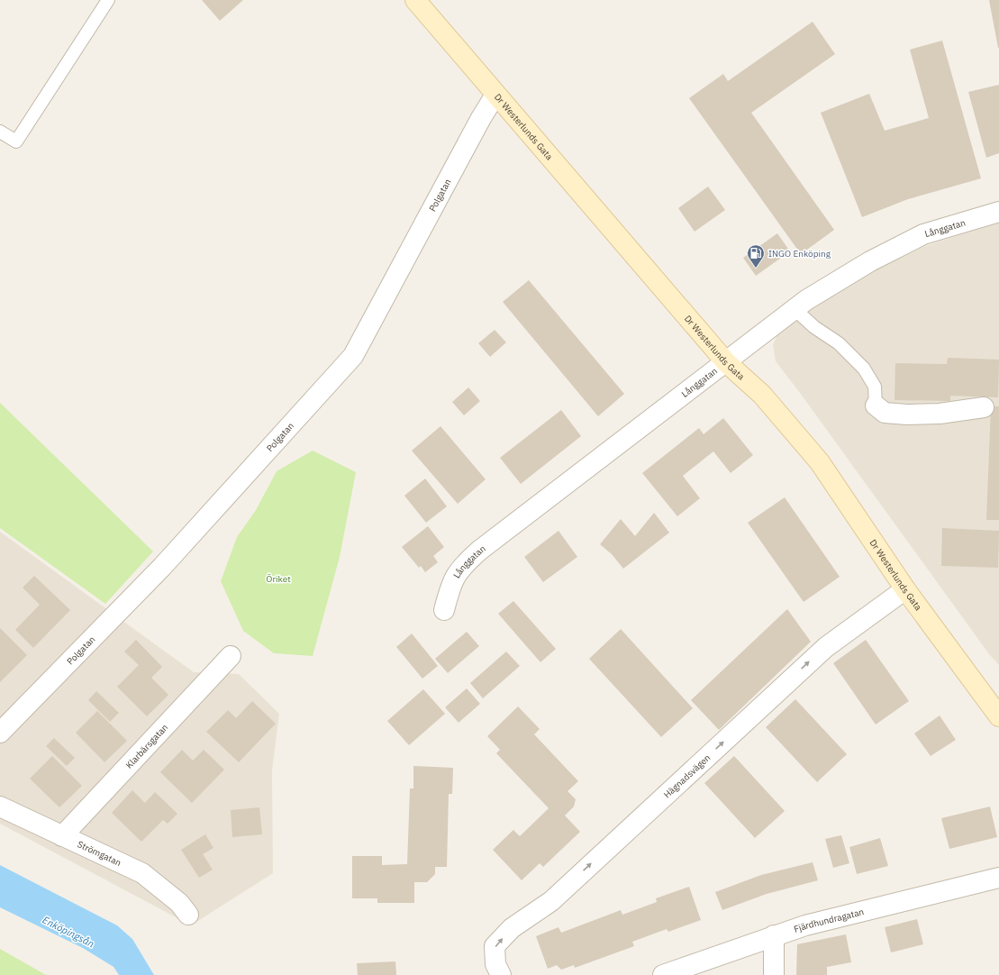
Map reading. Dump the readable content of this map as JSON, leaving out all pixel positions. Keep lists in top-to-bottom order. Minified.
{"streets":{"main road":["Dr Westerlunds Gata"],"street":["Polgatan","Långgatan","Klarbärsgatan","Hägnadsvägen","Strömgatan","Fjärdhundragatan"]},"crossings":[["Dr Westerlunds Gata","Polgatan"],["Dr Westerlunds Gata","Långgatan"],["Dr Westerlunds Gata","Hägnadsvägen"],["Klarbärsgatan","Strömgatan"]],"one_way":["Hägnadsvägen"],"water":["Enköpingsån"],"parks":["Öriket"],"places":{"fuel station":["INGO Enköping"]}}
